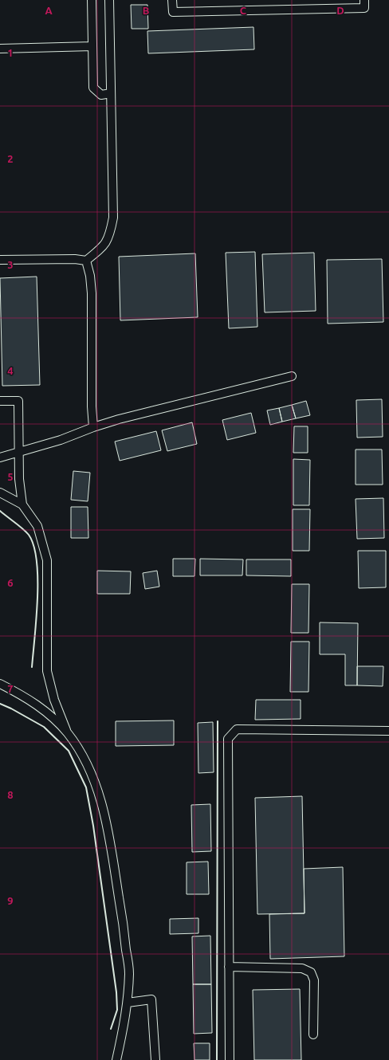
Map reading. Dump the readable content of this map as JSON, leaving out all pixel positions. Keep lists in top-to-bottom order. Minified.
{"grid":{"columns":["A","B","C","D"],"rows":["1","2","3","4","5","6","7","8","9"]}}
